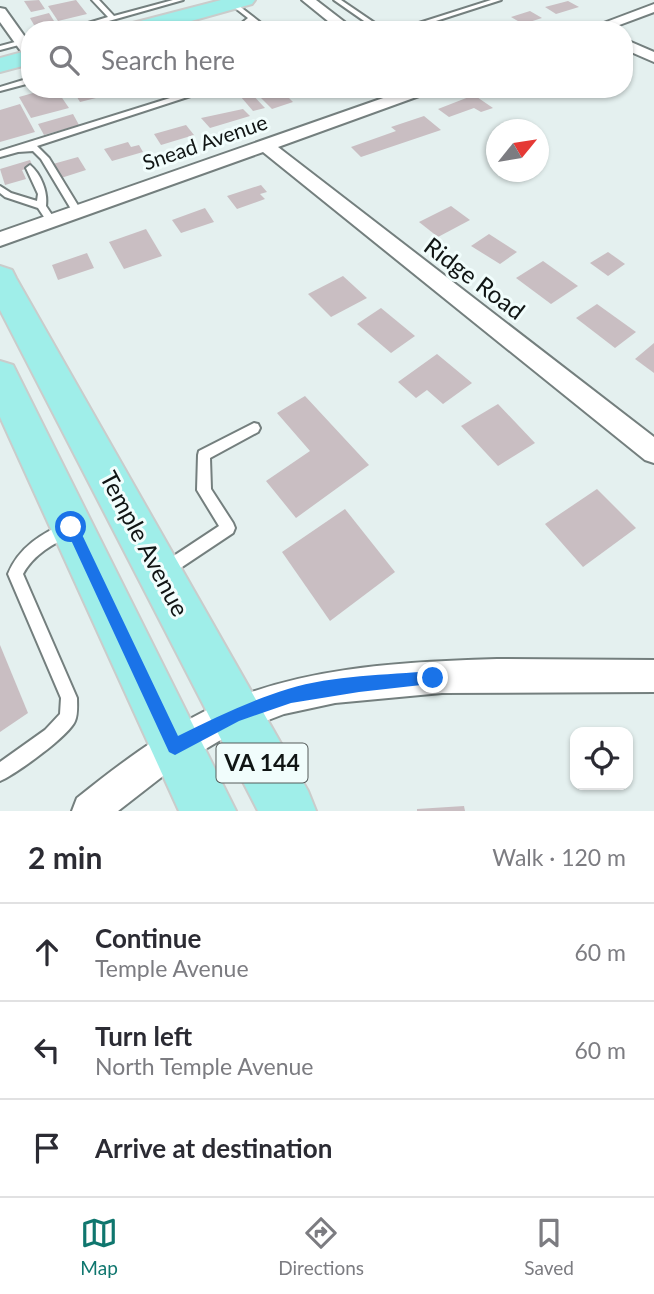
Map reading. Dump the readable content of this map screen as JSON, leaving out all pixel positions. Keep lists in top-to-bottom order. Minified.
{"streets":{"main road":["Temple Avenue","VA 144"],"street":["Snead Avenue","Ridge Road"]},"crossings":[["Snead Avenue","Ridge Road"]],"north":"top right","page":{"search":"Search here","heading":["2 min","Walk · 120 m"],"list":[["Continue","Temple Avenue","60 m"],["Turn left","North Temple Avenue","60 m"],"Arrive at destination"],"nav":["Map","Directions","Saved"]}}
